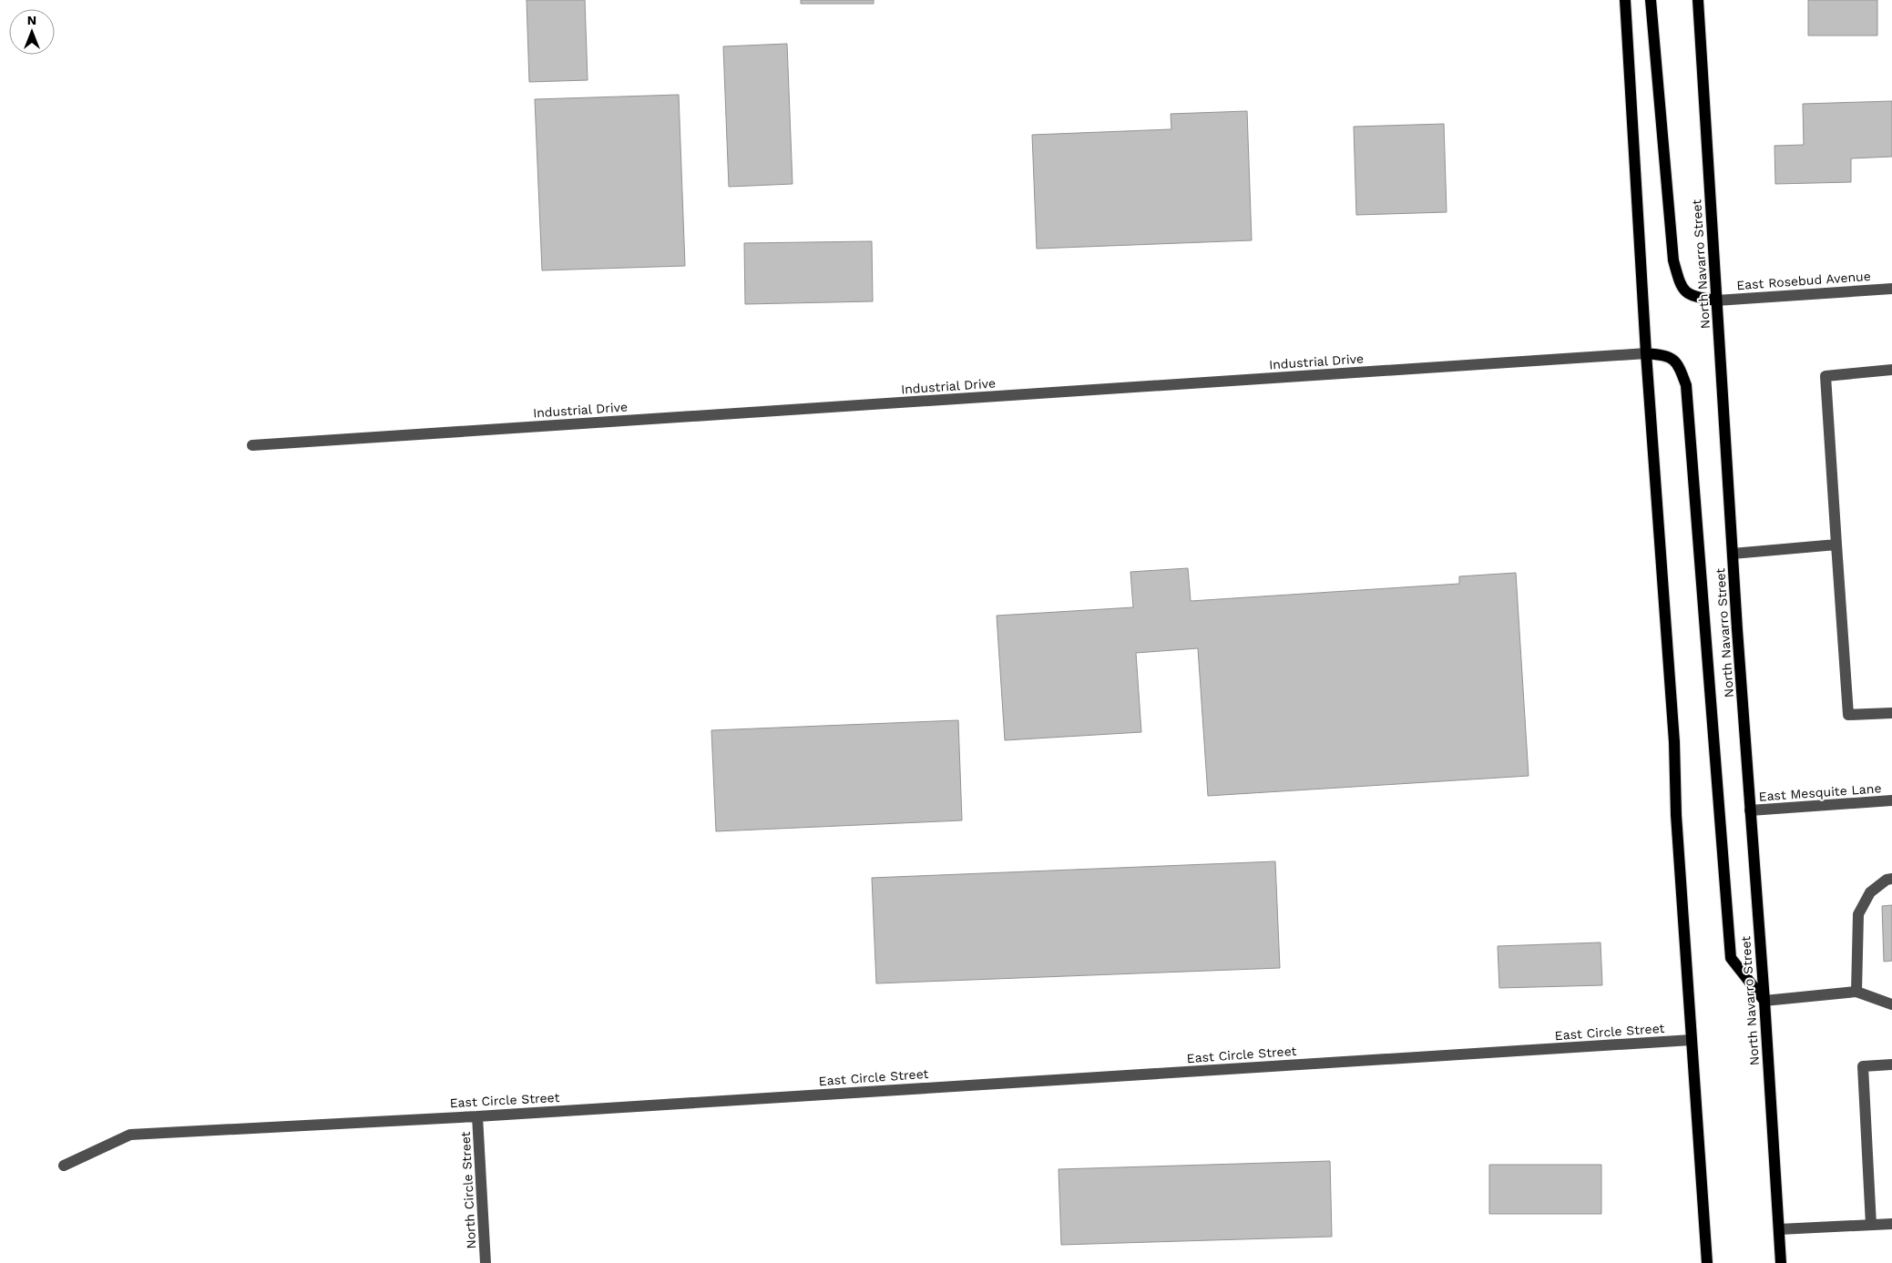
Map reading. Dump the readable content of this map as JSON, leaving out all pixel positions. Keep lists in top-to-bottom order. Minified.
{"streets":{"main road":["North Navarro Street"],"street":["East Rosebud Avenue","Industrial Drive","East Mesquite Lane","East Circle Street","North Circle Street"]},"crossings":[["North Navarro Street","East Rosebud Avenue"],["North Navarro Street","East Mesquite Lane"],["East Circle Street","North Circle Street"]],"north":"top"}
